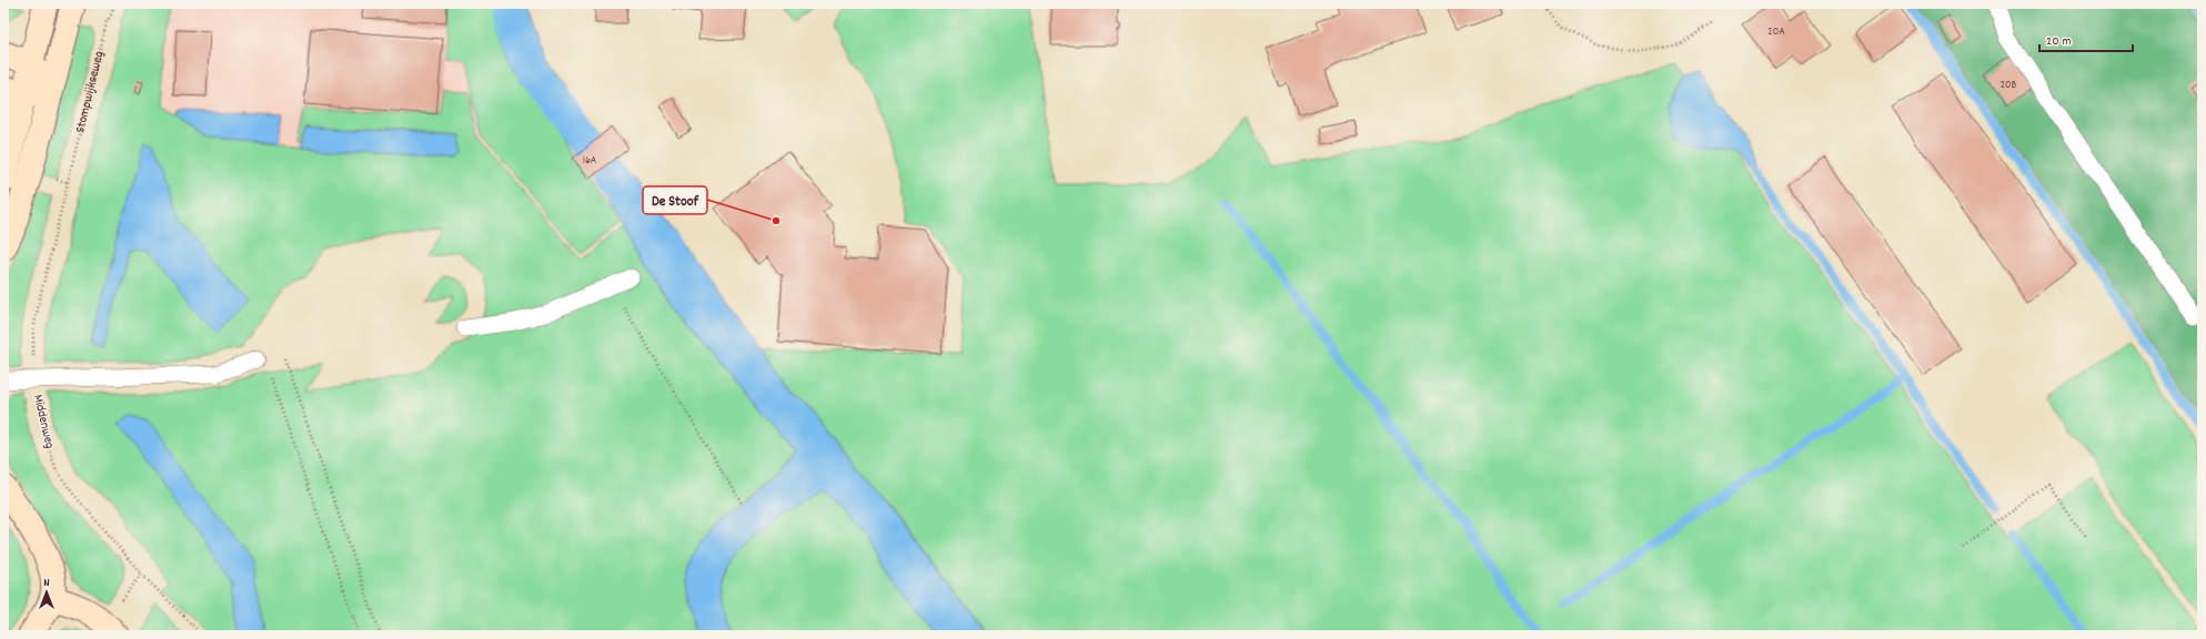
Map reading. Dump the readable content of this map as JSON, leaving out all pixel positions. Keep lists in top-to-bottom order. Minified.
{"streets":{"path":["Stompwijkseweg","Middenweg"]},"crossings":[["Stompwijkseweg","Middenweg"]],"places":["De Stoof"],"house_numbers":["20A","20B","16A"],"scale_bar":"20 m","north":"top"}
